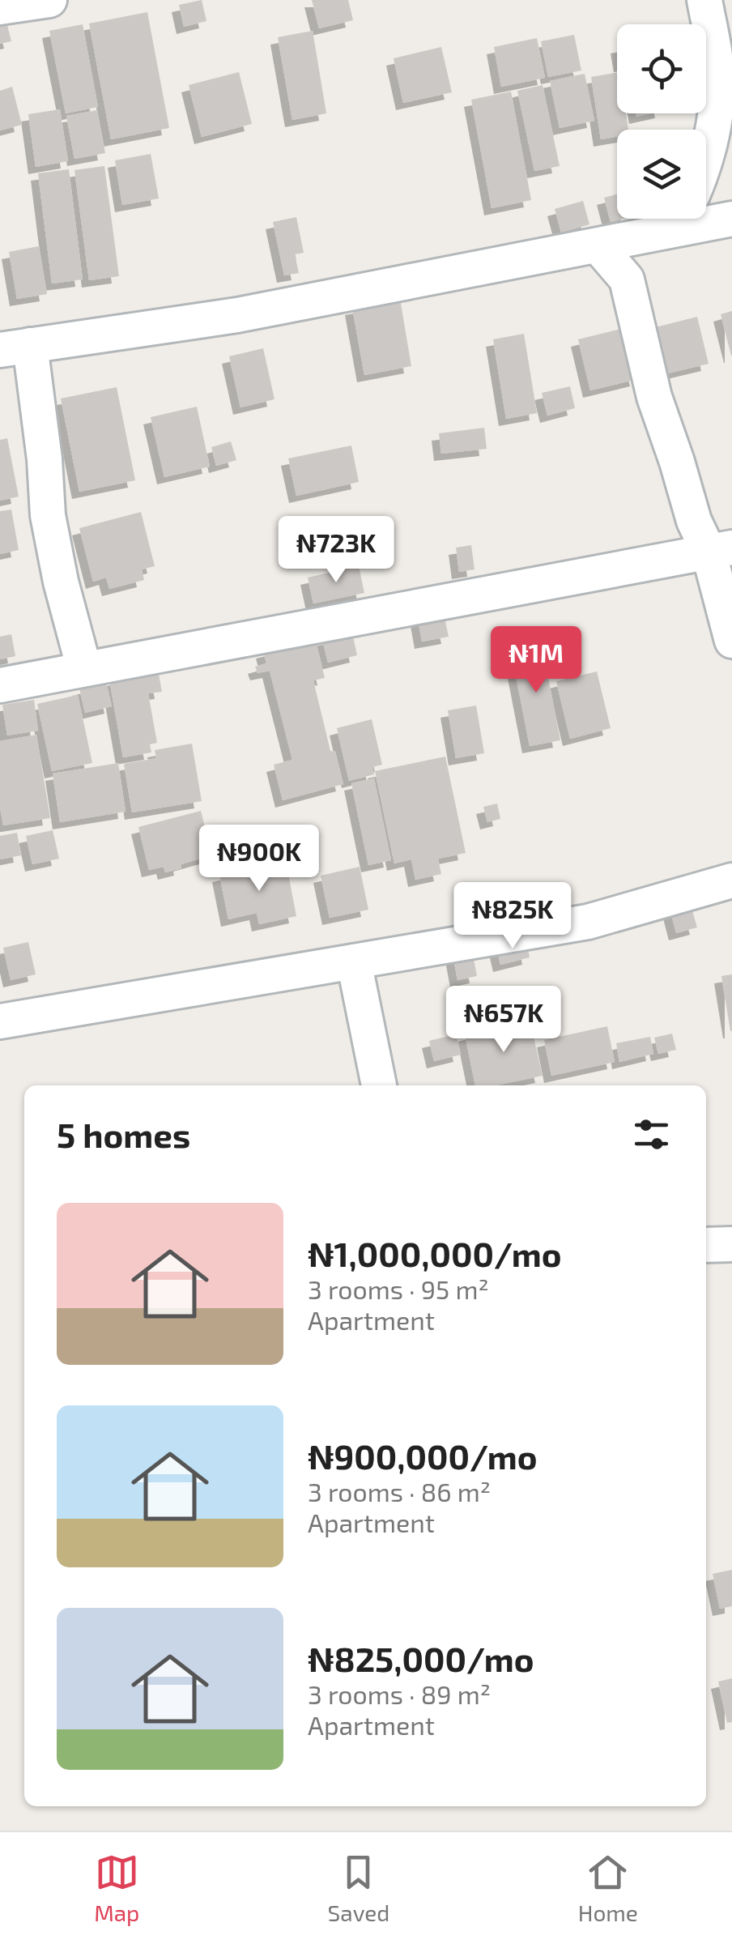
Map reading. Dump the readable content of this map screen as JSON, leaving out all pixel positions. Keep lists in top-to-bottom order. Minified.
{"page":{"price":["₦723K","₦1M","₦900K","₦825K","₦657K"],"heading":"5 homes","list":[{"name":"₦1,000,000/mo","note":"3 rooms · 95 m² · Apartment"},{"name":"₦900,000/mo","note":"3 rooms · 86 m² · Apartment"},{"name":"₦825,000/mo","note":"3 rooms · 89 m² · Apartment"}],"tabs":["Map","Saved","Home"]}}
